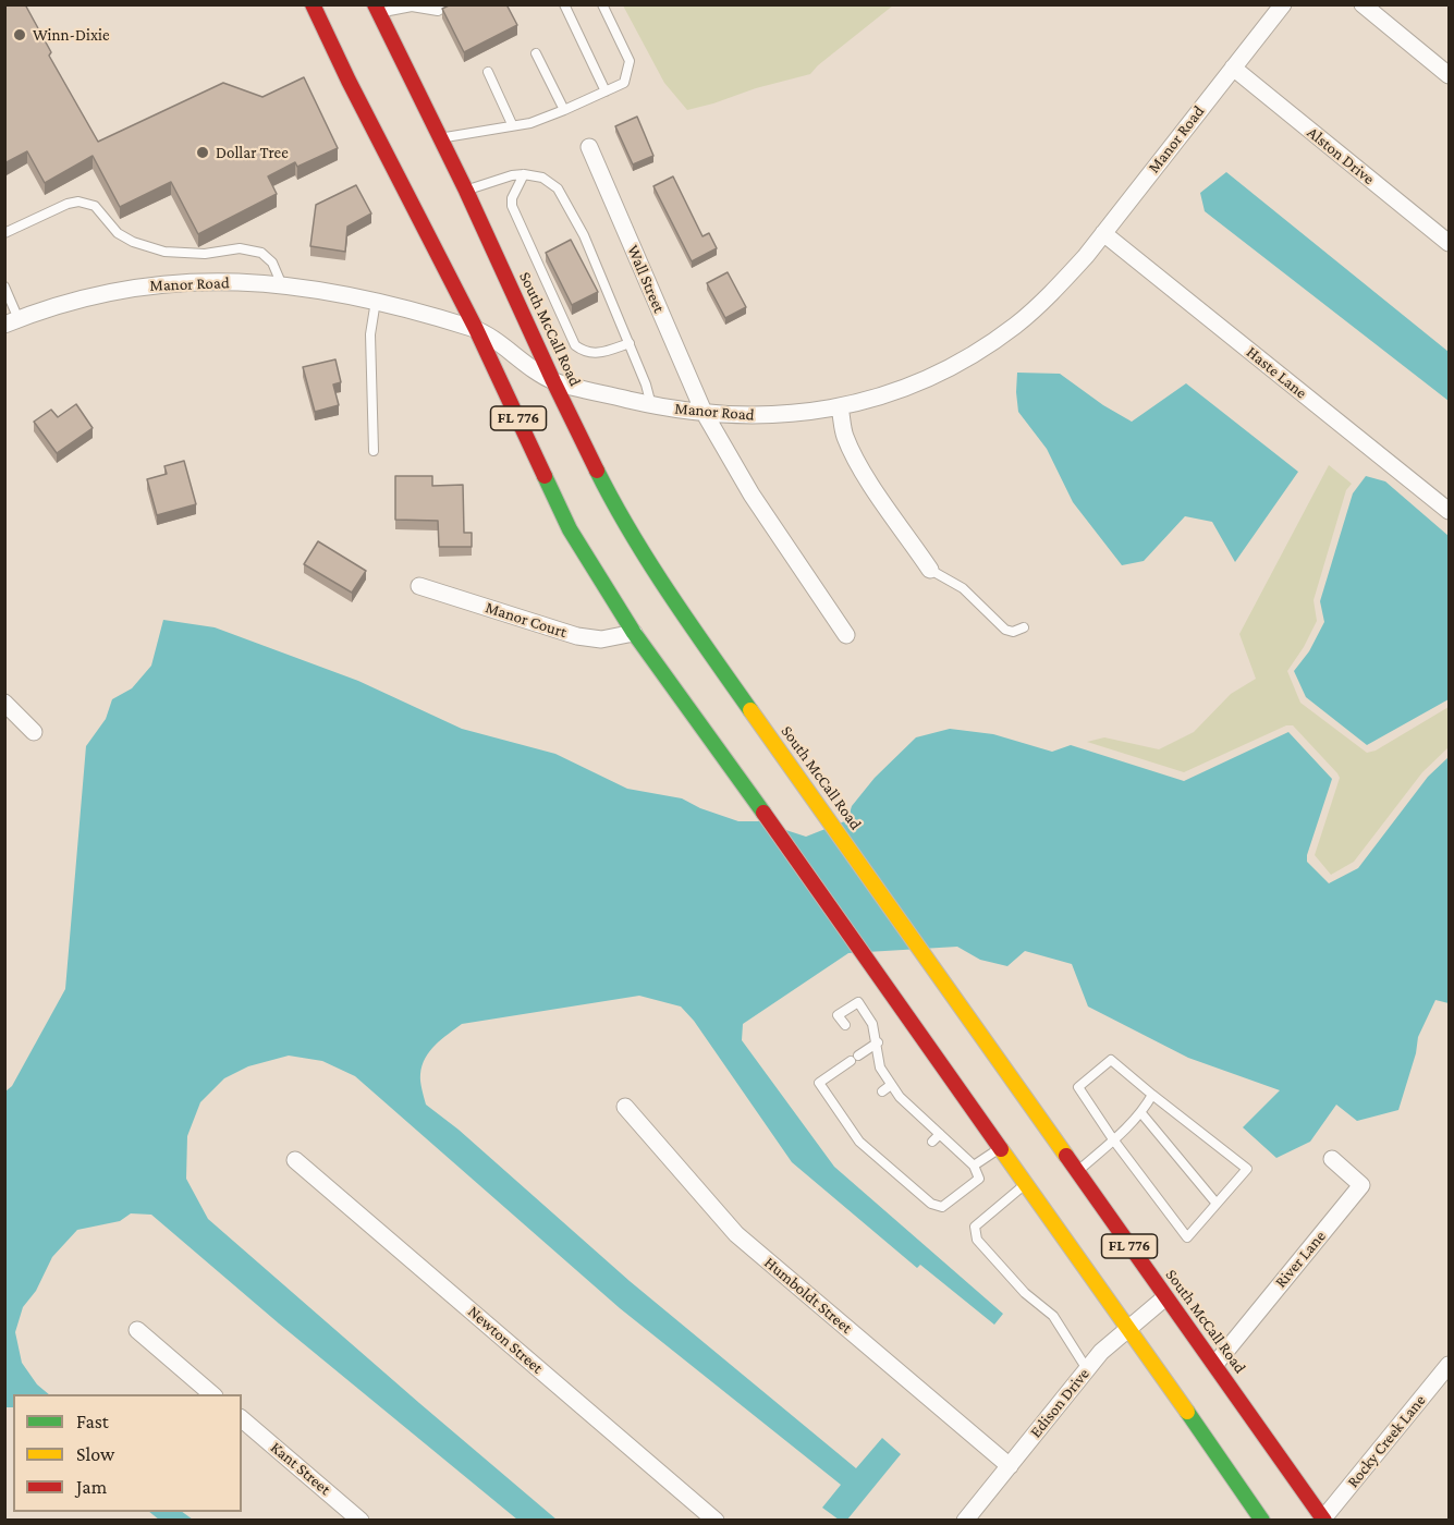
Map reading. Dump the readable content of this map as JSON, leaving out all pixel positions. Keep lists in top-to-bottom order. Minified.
{"streets":{"main road":["South McCall Road","FL 776"],"street":["Manor Road","Alston Drive","Wall Street","Haste Lane","Manor Court","River Lane","Humboldt Street","Newton Street","Edison Drive","Rocky Creek Lane","Kant Street"]},"crossings":[["Manor Road","Alston Drive"],["Manor Road","Wall Street"],["Manor Road","South McCall Road"],["Manor Road","Haste Lane"],["Manor Road","FL 776"],["South McCall Road","River Lane"],["South McCall Road","Edison Drive"],["South McCall Road","Rocky Creek Lane"],["FL 776","Manor Court"],["FL 776","Edison Drive"],["Humboldt Street","Edison Drive"]],"places":["Winn-Dixie","Dollar Tree"],"legend":["Fast","Slow","Jam"]}
